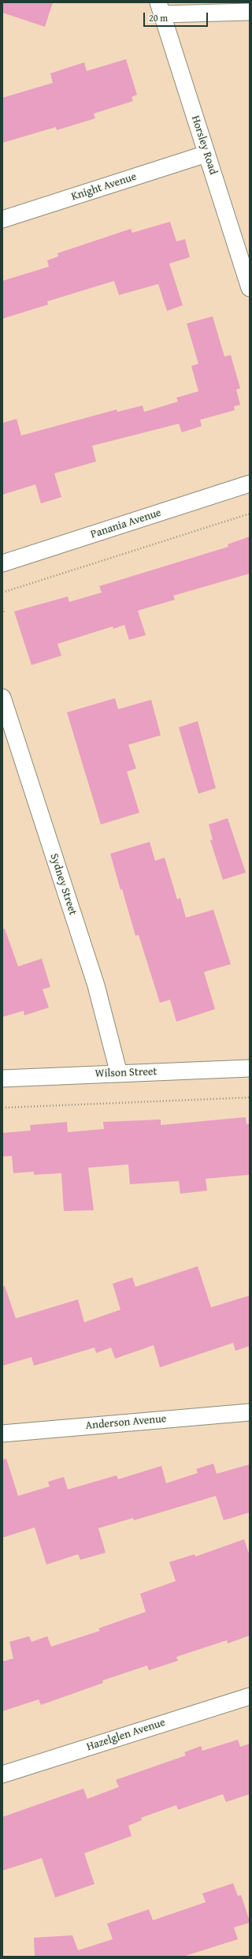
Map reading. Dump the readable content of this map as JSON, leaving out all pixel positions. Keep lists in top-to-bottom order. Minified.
{"streets":{"street":["Horsley Road","Knight Avenue","Panania Avenue","Sydney Street","Wilson Street","Anderson Avenue","Hazelglen Avenue"]},"crossings":[["Horsley Road","Knight Avenue"],["Sydney Street","Wilson Street"]],"scale_bar":"20 m"}
